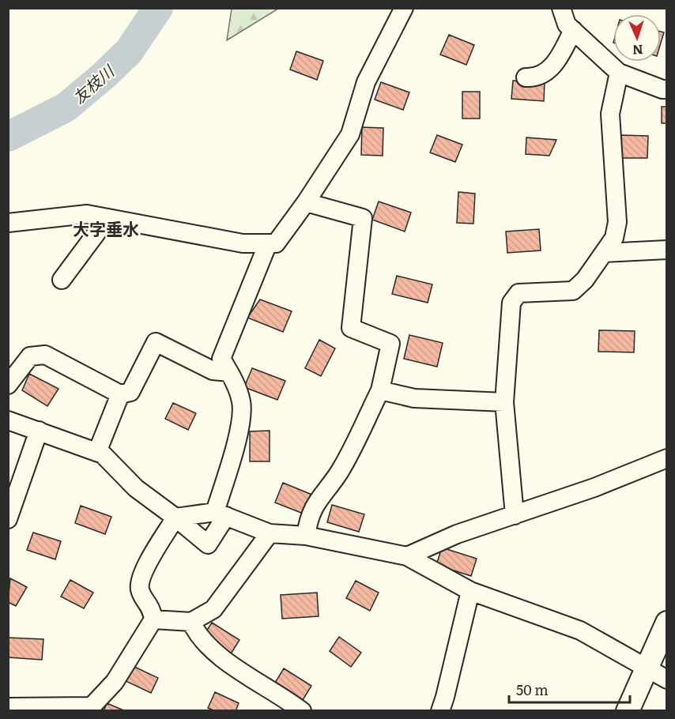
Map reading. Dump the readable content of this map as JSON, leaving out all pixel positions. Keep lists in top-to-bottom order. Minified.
{"districts":["大字垂水"],"water":["友枝川"],"scale_bar":"50 m","north":"bottom"}
